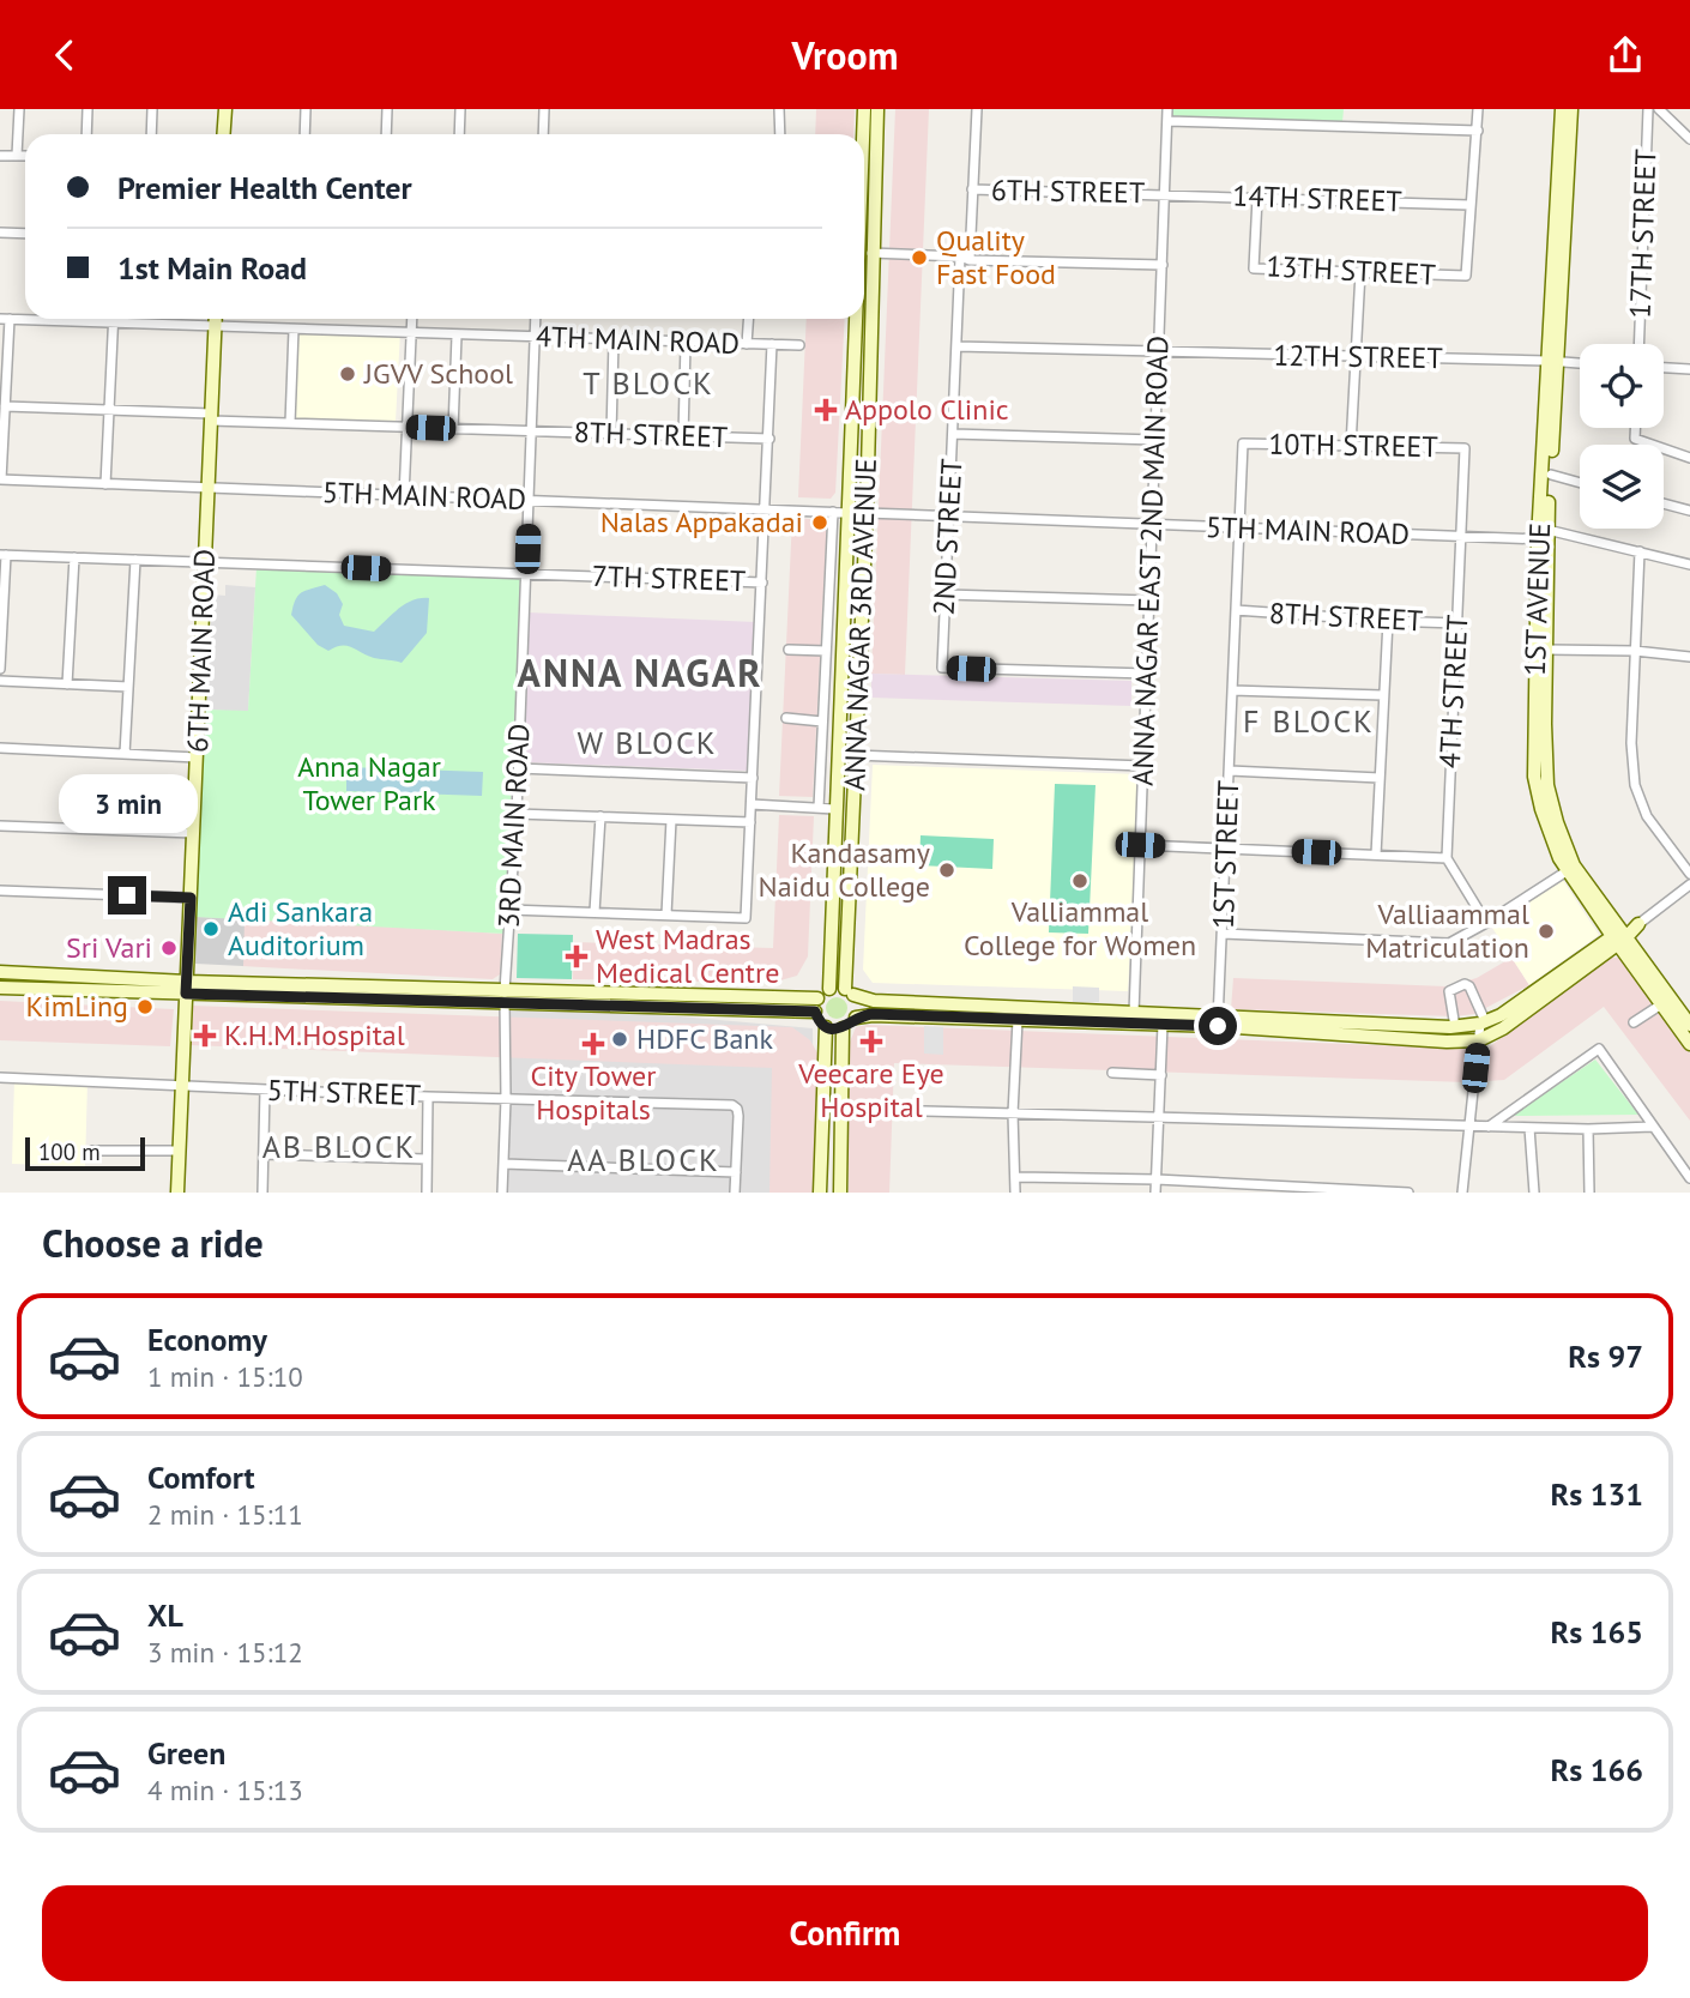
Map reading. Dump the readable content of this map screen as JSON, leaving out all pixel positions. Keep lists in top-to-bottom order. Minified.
{"streets":{"main road":["1ST AVENUE","ANNA NAGAR 3RD AVENUE","6TH MAIN ROAD"],"street":["6TH STREET","14TH STREET","17TH STREET","13TH STREET","4TH MAIN ROAD","12TH STREET","8TH STREET","10TH STREET","5TH MAIN ROAD","2ND STREET","ANNA NAGAR EAST 2ND MAIN ROAD","7TH STREET","4TH STREET","3RD MAIN ROAD","1ST STREET","5TH STREET"]},"crossings":[["6TH STREET","14TH STREET"],["6TH STREET","ANNA NAGAR EAST 2ND MAIN ROAD"],["14TH STREET","13TH STREET"],["14TH STREET","ANNA NAGAR EAST 2ND MAIN ROAD"],["4TH MAIN ROAD","6TH MAIN ROAD"],["4TH MAIN ROAD","3RD MAIN ROAD"],["12TH STREET","ANNA NAGAR EAST 2ND MAIN ROAD"],["12TH STREET","1ST AVENUE"],["8TH STREET","4TH STREET"],["8TH STREET","3RD MAIN ROAD"],["8TH STREET","1ST STREET"],["10TH STREET","4TH STREET"],["10TH STREET","1ST STREET"],["5TH MAIN ROAD","2ND STREET"],["5TH MAIN ROAD","ANNA NAGAR EAST 2ND MAIN ROAD"],["5TH MAIN ROAD","1ST AVENUE"],["5TH MAIN ROAD","ANNA NAGAR 3RD AVENUE"],["5TH MAIN ROAD","6TH MAIN ROAD"],["5TH MAIN ROAD","4TH STREET"],["5TH MAIN ROAD","3RD MAIN ROAD"],["5TH MAIN ROAD","1ST STREET"],["2ND STREET","ANNA NAGAR EAST 2ND MAIN ROAD"],["7TH STREET","6TH MAIN ROAD"],["7TH STREET","3RD MAIN ROAD"],["6TH MAIN ROAD","5TH STREET"],["3RD MAIN ROAD","5TH STREET"]],"districts":["T BLOCK","ANNA NAGAR","F BLOCK","W BLOCK","AB BLOCK","AA BLOCK"],"parks":["Anna Nagar Tower Park"],"places":{"other":["Quality Fast Food","JGVV School","Nalas Appakadai","Kandasamy Naidu College","Valliammal College for Women","Adi Sankara Auditorium","Valliaammal Matriculation","Sri Vari","KimLing","HDFC Bank"],"health":["Appolo Clinic","West Madras Medical Centre","K.H.M.Hospital","Veecare Eye Hospital","City Tower Hospitals"]},"scale_bar":"100 m","page":{"header":"Vroom","banner":["Premier Health Center","1st Main Road"],"bubble":"3 min","scale":"100 m","heading":"Choose a ride","list":[{"name":"Economy","note":"1 min · 15:10","value":"Rs 97"},{"name":"Comfort","note":"2 min · 15:11","value":"Rs 131"},{"name":"XL","note":"3 min · 15:12","value":"Rs 165"},{"name":"Green","note":"4 min · 15:13","value":"Rs 166"}],"buttons":"Confirm"}}
